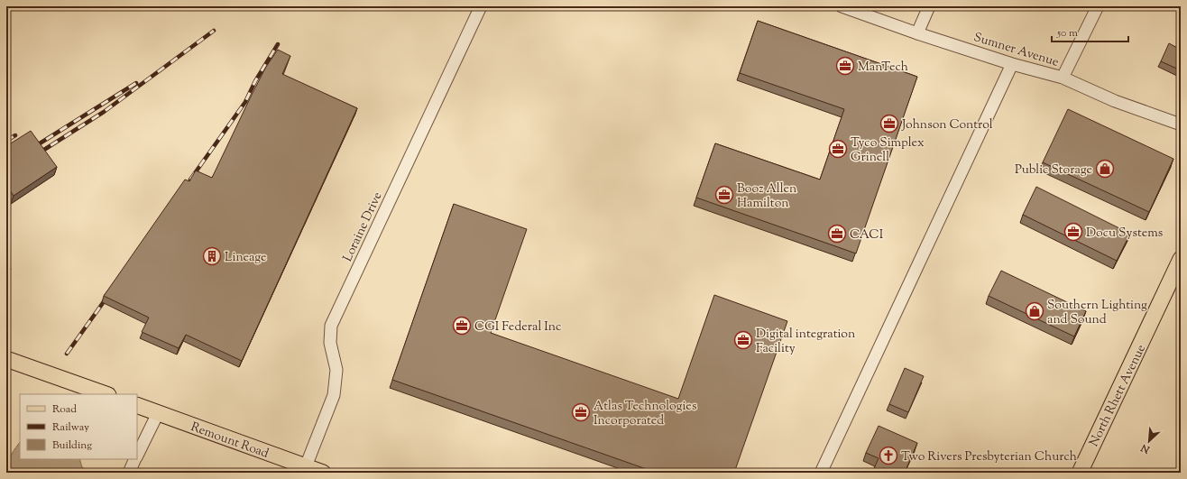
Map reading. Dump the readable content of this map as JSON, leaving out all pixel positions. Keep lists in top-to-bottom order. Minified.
{"streets":{"main road":["North Rhett Avenue","Remount Road"],"street":["Sumner Avenue","Loraine Drive"]},"crossings":[["Loraine Drive","Remount Road"]],"places":{"office":["ManTech","Johnson Control","Tyco Simplex Grinell","Booz Allen Hamilton","Docu Systems","CACI","CGI Federal Inc","Digital integration Facility","Atlas Technologies Incorporated"],"shop":["Public Storage","Southern Lighting and Sound"],"building":["Lineage"],"church":["Two Rivers Presbyterian Church"]},"legend":["Road","Railway","Building"],"scale_bar":"50 m","north":"bottom left"}
